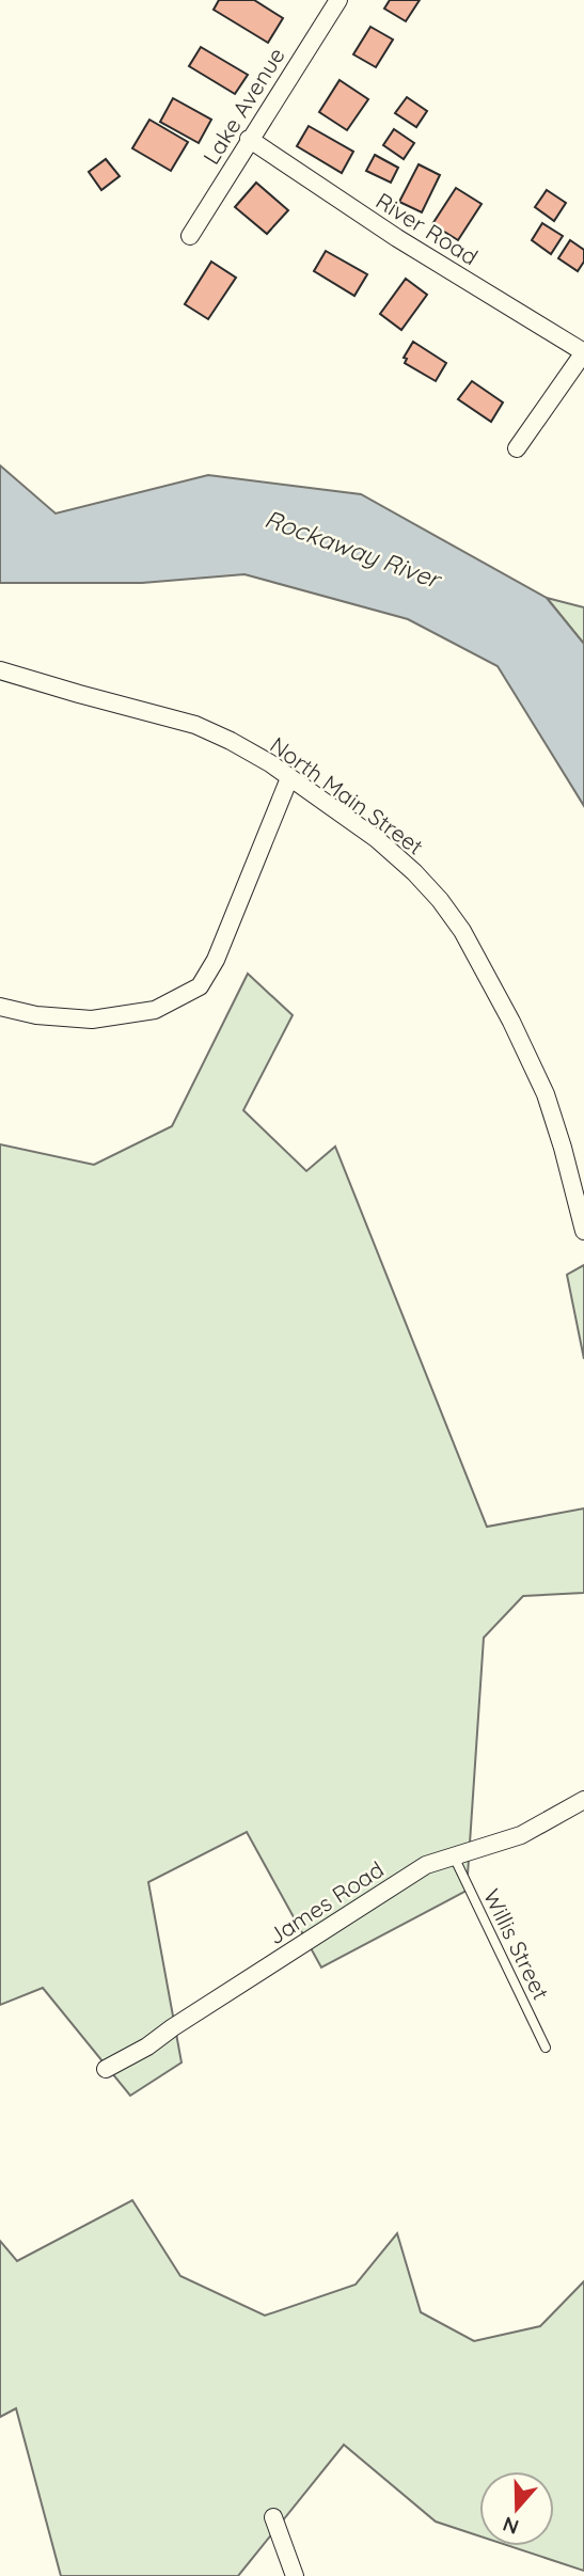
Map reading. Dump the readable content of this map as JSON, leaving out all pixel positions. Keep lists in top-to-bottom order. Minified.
{"streets":{"street":["Lake Avenue","River Road","North Main Street","James Road"],"lane":["Willis Street"]},"crossings":[["Lake Avenue","River Road"],["James Road","Willis Street"]],"water":["Rockaway River"],"north":"bottom"}
